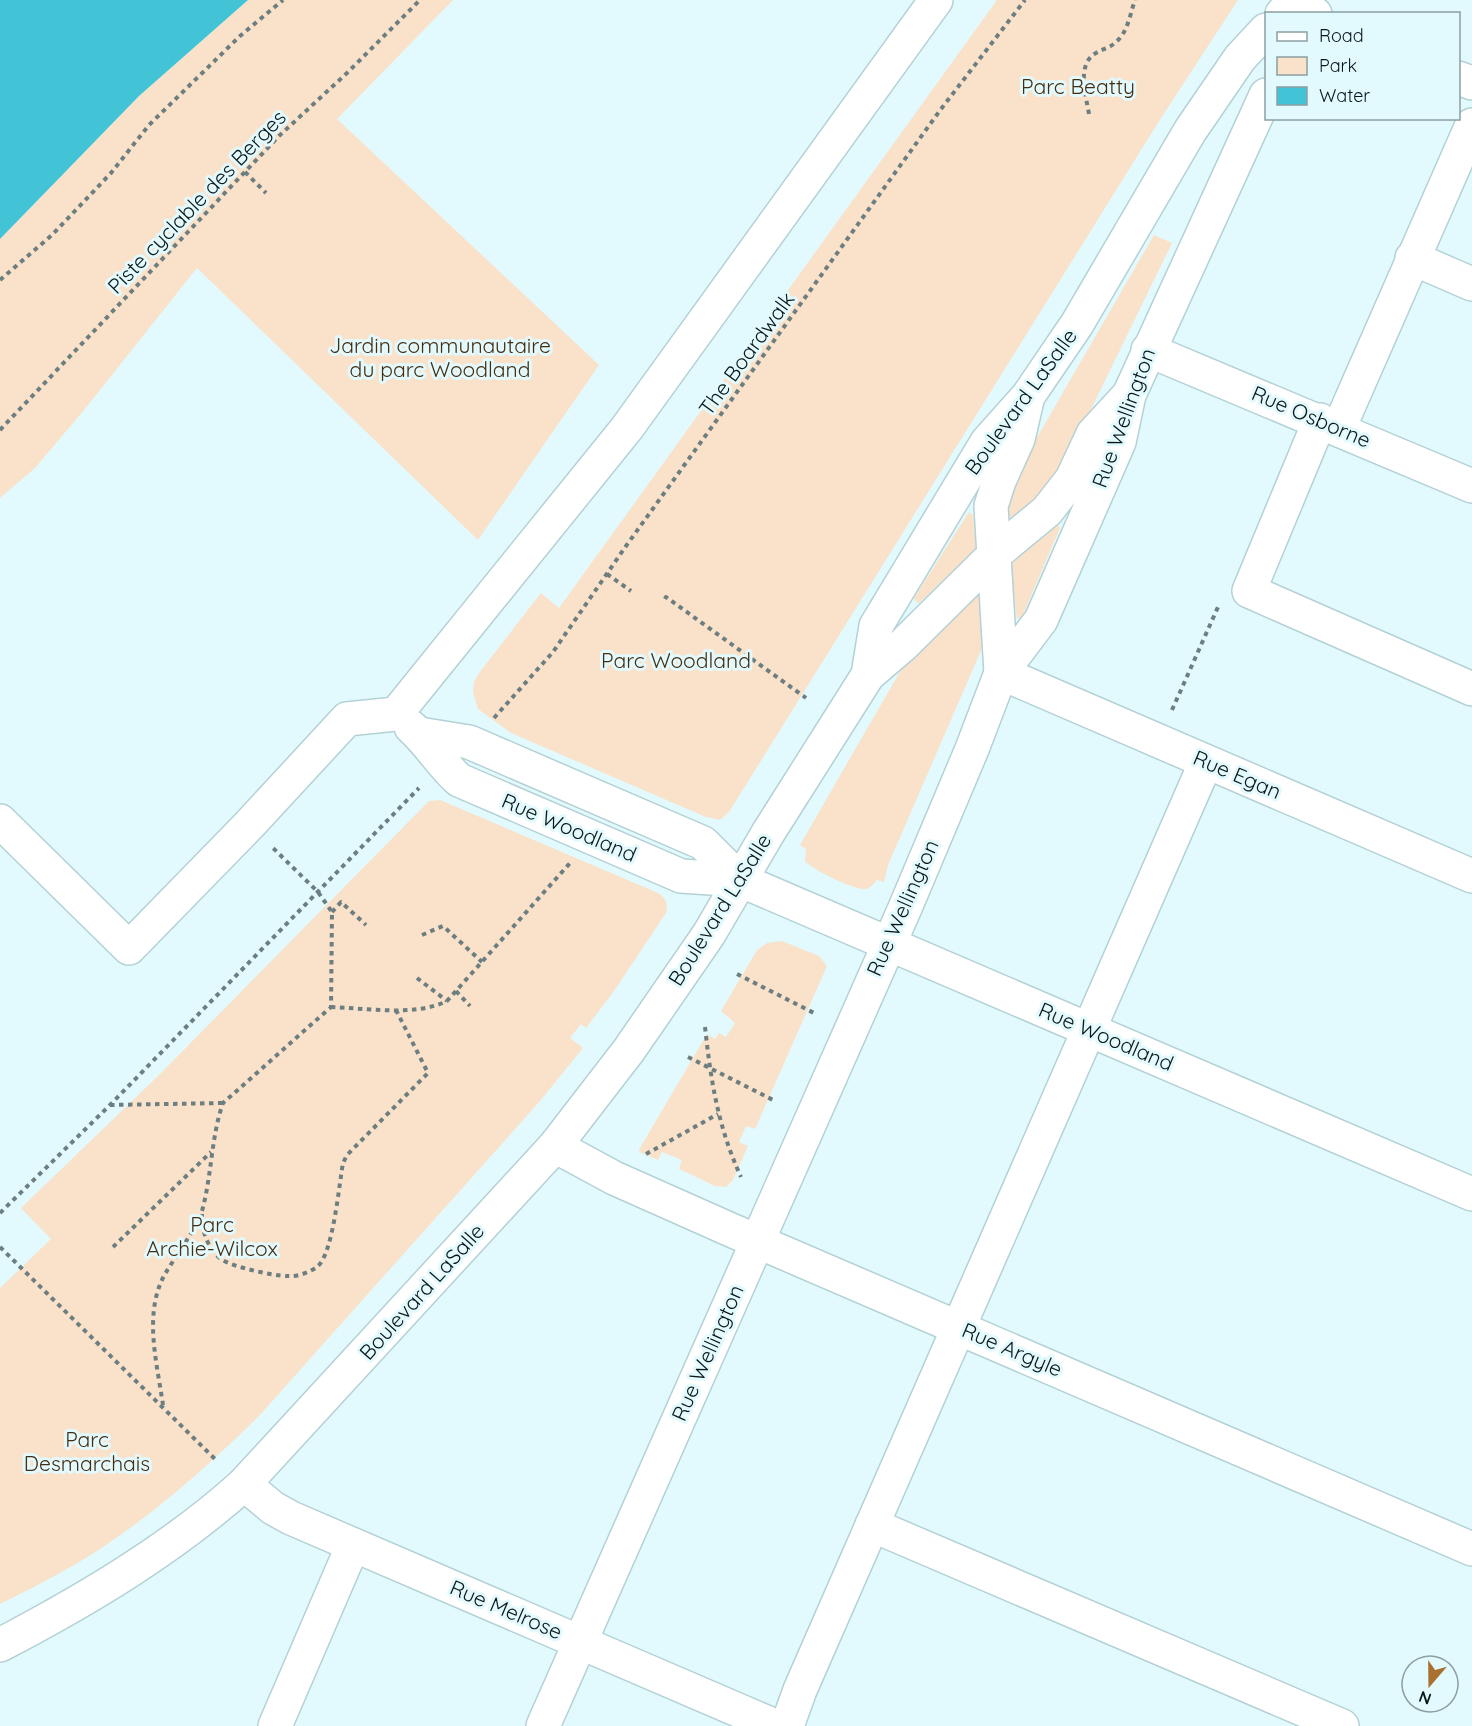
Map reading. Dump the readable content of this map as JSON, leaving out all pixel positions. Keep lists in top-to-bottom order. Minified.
{"streets":{"main road":["Boulevard LaSalle","Rue Osborne","Rue Wellington","Rue Egan","Rue Woodland","Rue Argyle","Rue Melrose"],"path":["Piste cyclable des Berges","The Boardwalk"]},"crossings":[["Boulevard LaSalle","Rue Woodland"],["Boulevard LaSalle","Rue Argyle"],["Boulevard LaSalle","Rue Melrose"],["Rue Osborne","Rue Wellington"],["Rue Wellington","Rue Egan"],["Rue Wellington","Rue Woodland"],["Rue Wellington","Rue Argyle"],["Rue Wellington","Rue Melrose"]],"parks":["Parc Beatty","Jardin communautaire du parc Woodland","Parc Woodland","Parc Archie-Wilcox","Parc Desmarchais"],"legend":["Road","Park","Water"],"north":"bottom"}
